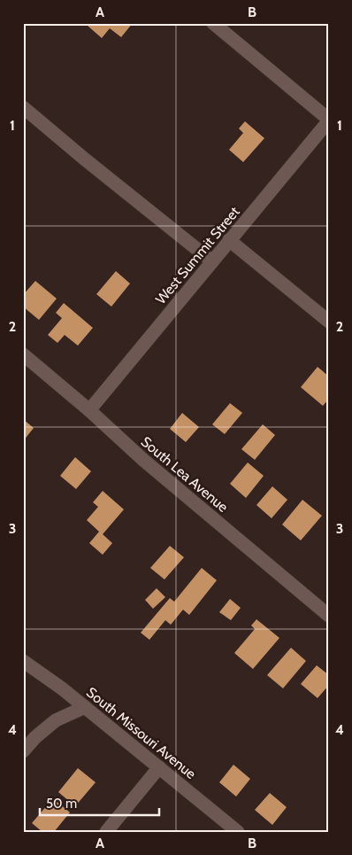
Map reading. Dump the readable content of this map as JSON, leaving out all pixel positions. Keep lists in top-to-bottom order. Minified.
{"streets":{"street":["West Summit Street","South Lea Avenue","South Missouri Avenue"]},"crossings":[["West Summit Street","South Lea Avenue"]],"scale_bar":"50 m","grid":{"columns":["A","B"],"rows":["1","2","3","4"]}}
